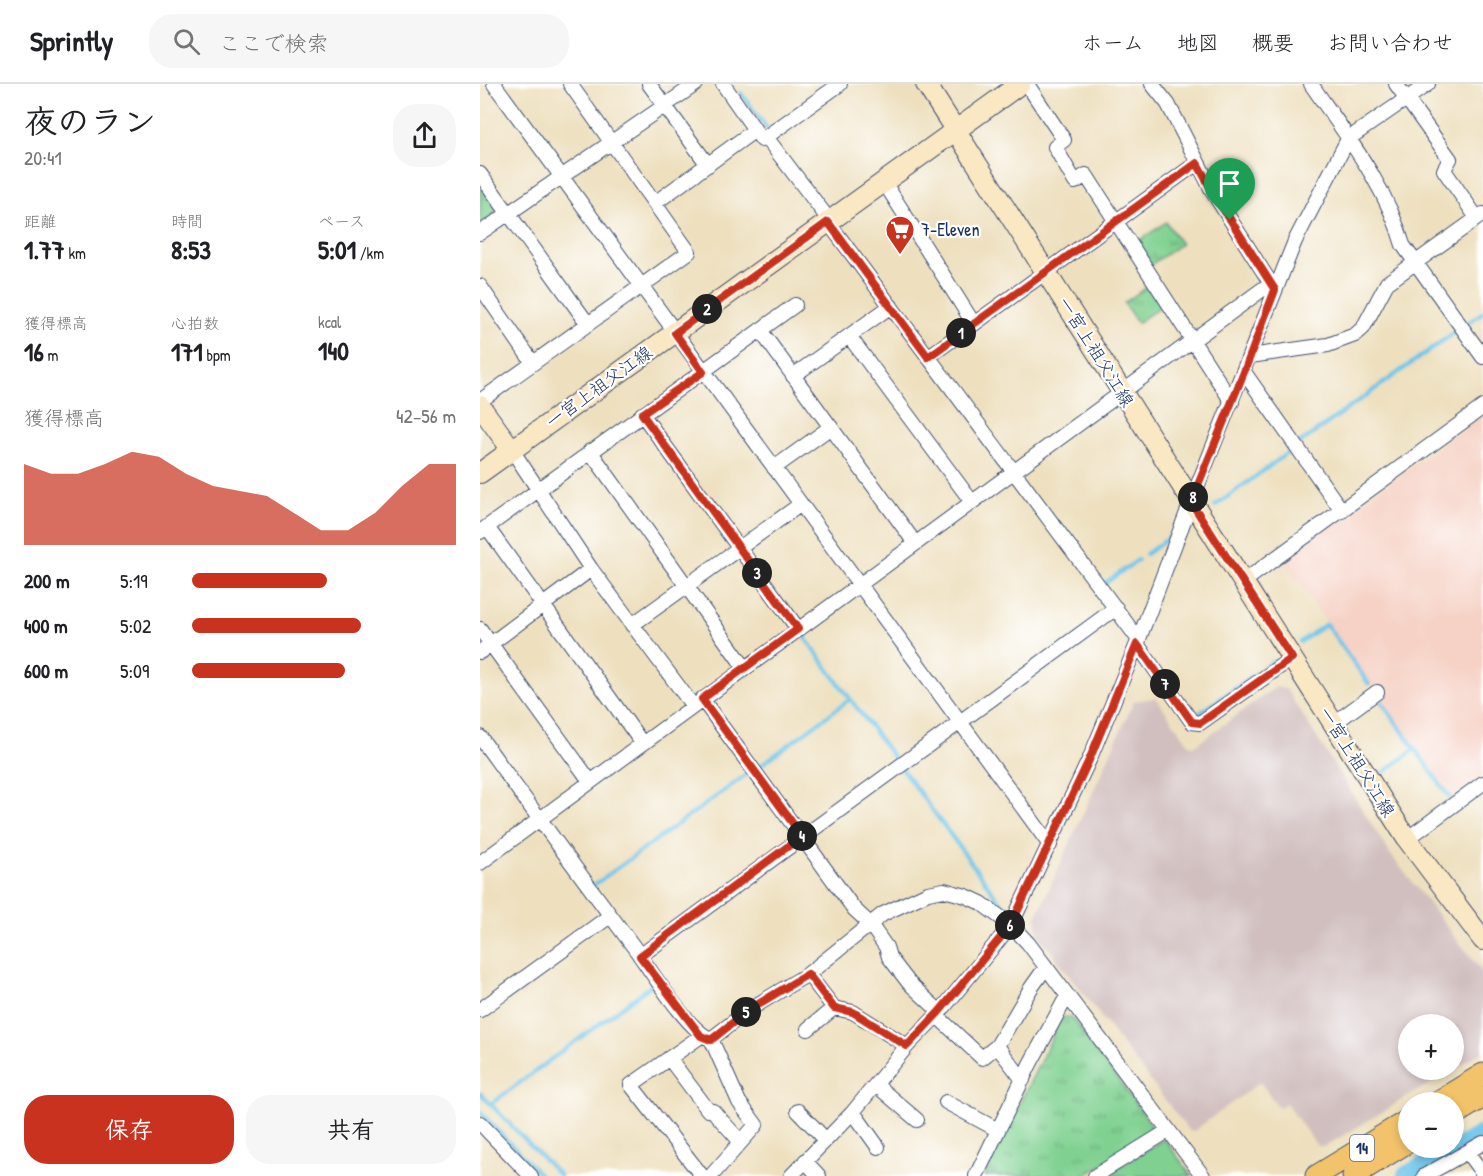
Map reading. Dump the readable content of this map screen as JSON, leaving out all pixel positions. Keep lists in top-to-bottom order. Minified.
{"streets":{"main road":["一宮上祖父江線","14"]},"places":{"supermarket":["7-Eleven"]},"page":{"header":"Sprintly","search":"ここで検索","nav":["ホーム","地図","概要","お問い合わせ"],"heading":["夜のラン","20:41"],"stats":[["距離","1.77 km"],["時間","8:53"],["ペース","5:01 /km"],["獲得標高","16 m"],["心拍数","171 bpm"],["kcal","140"]],"pins":["2","1","8","3","7","4","6","5"],"chart":["獲得標高","42–56 m"],"list":[{"name":"200 m","note":"5:19"},{"name":"400 m","note":"5:02"},{"name":"600 m","note":"5:09"}],"map_buttons":["+","−"],"buttons":["保存","共有"]}}
